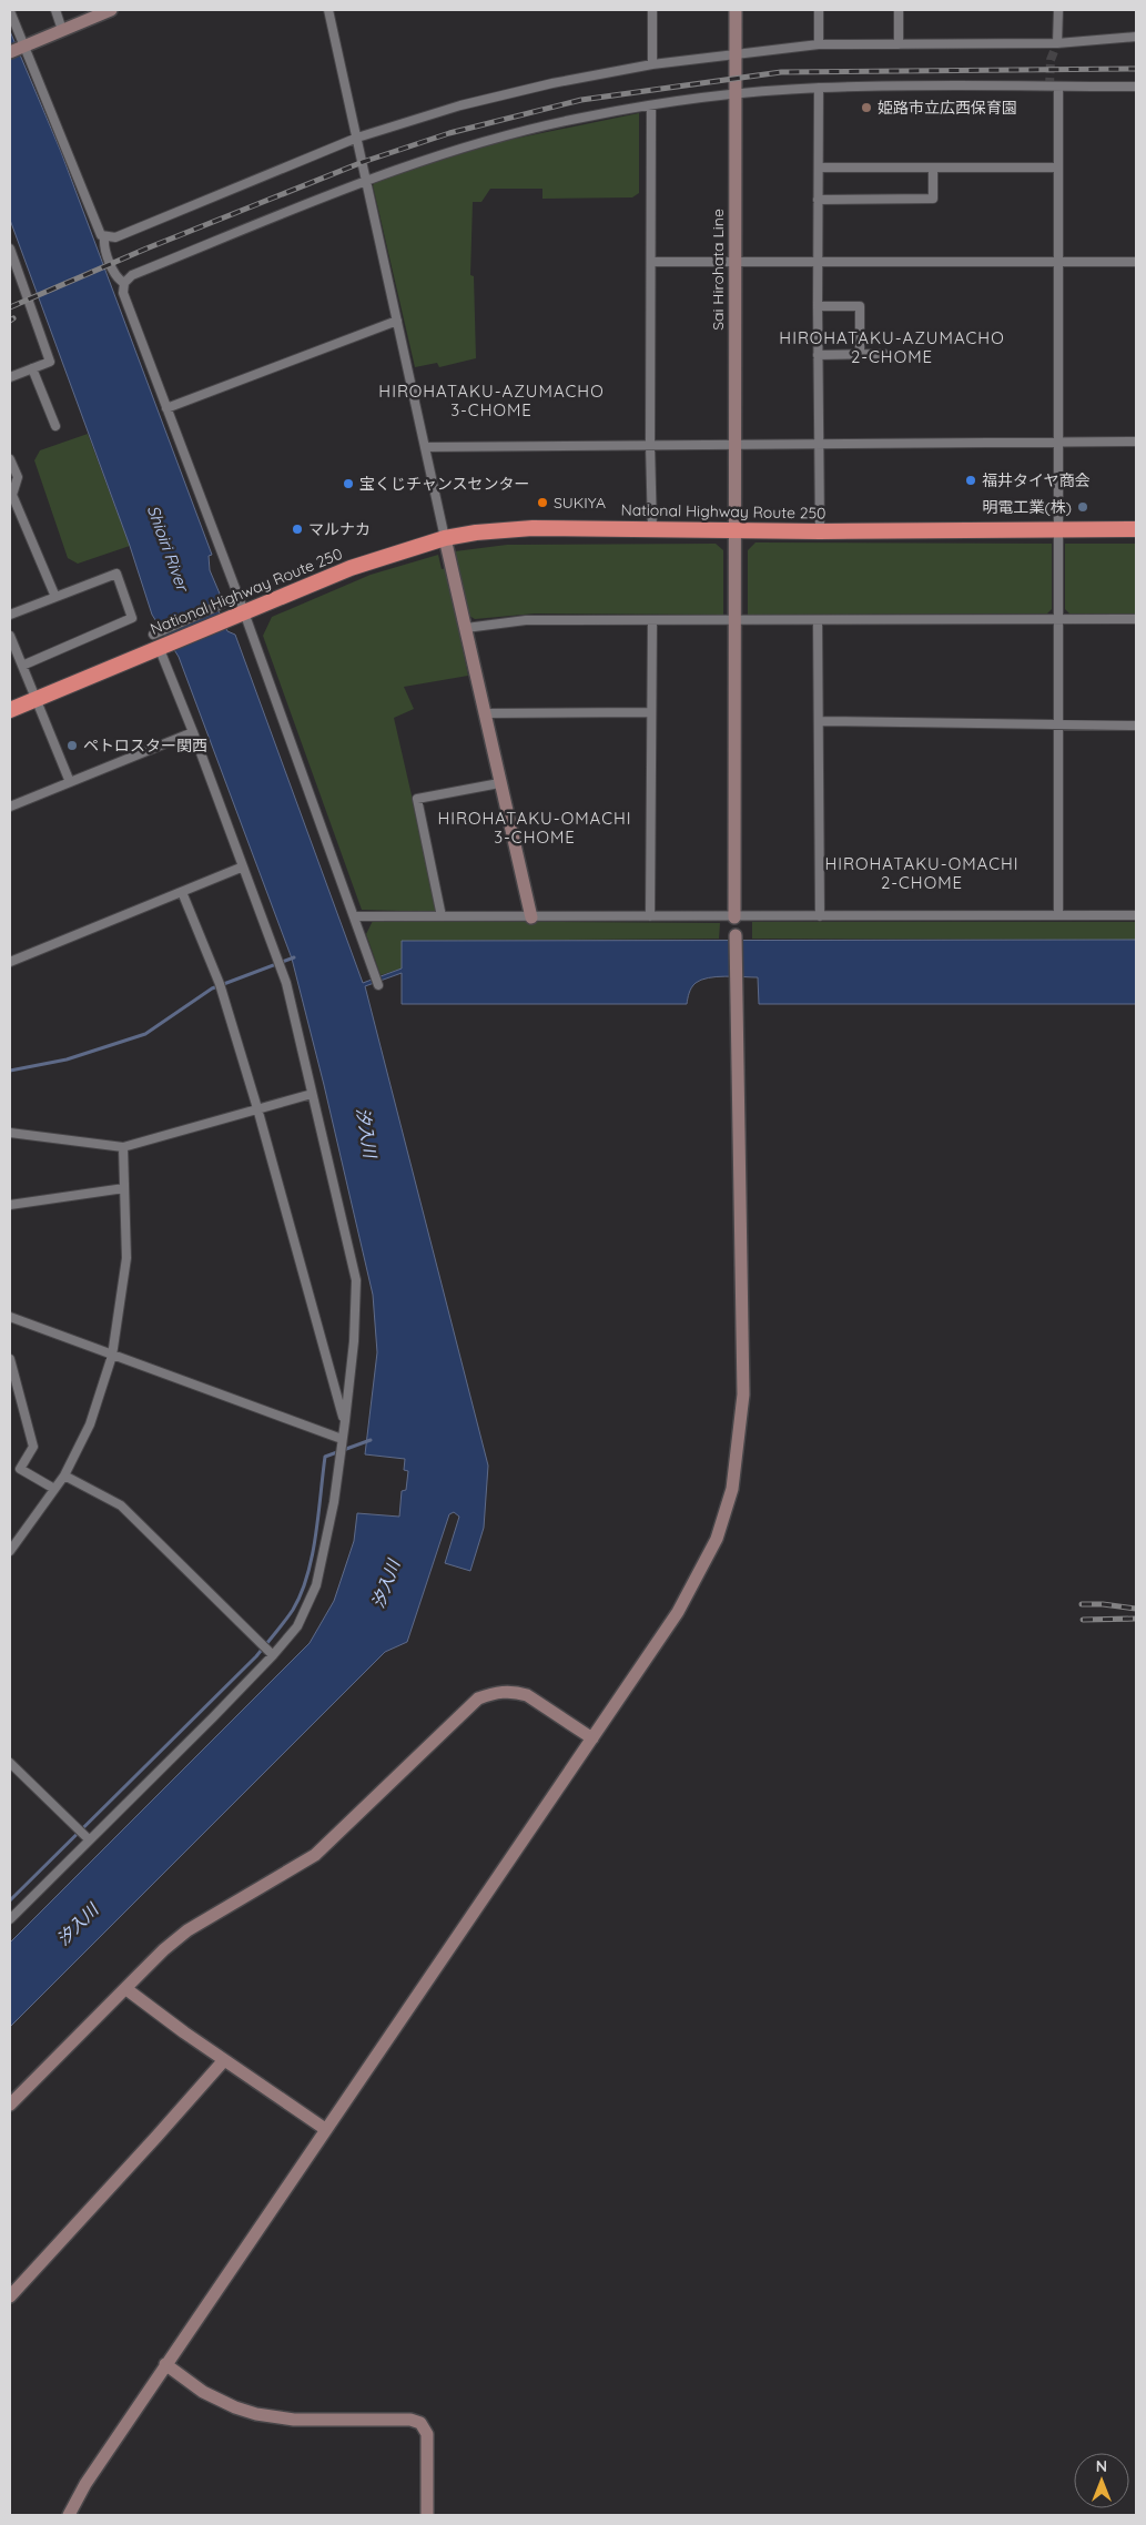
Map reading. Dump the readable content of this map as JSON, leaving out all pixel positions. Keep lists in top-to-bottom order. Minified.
{"streets":{"highway":["National Highway Route 250"],"street":["Sai Hirohata Line"]},"crossings":[["Sai Hirohata Line","National Highway Route 250"]],"districts":["HIROHATAKU-AZUMACHO 2-CHOME","HIROHATAKU-AZUMACHO 3-CHOME","HIROHATAKU-OMACHI 3-CHOME","HIROHATAKU-OMACHI 2-CHOME"],"water":["Shioiri River","汐入川"],"places":["姫路市立広西保育園","福井タイヤ商会","宝くじチャンスセンター","SUKIYA","明電工業(株)","マルナカ","ペトロスター関西"],"north":"top"}
